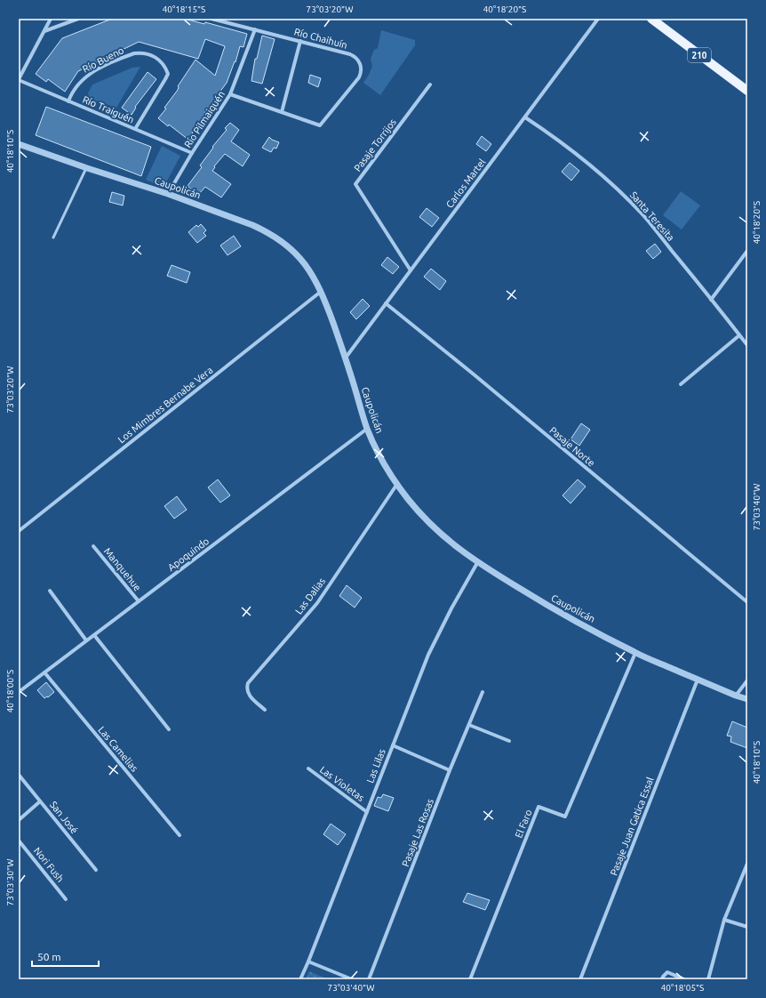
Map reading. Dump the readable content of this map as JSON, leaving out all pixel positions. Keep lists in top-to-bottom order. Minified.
{"streets":{"main road":["210"],"street":["Río Chaihuín","Río Bueno","Río Traiguén","Río Pilmaiquén","Pasaje Torrijos","Carlos Martel","Caupolicán","Santa Teresita","Los Mimbres Bernabe Vera","Pasaje Norte","Apoquindo","Manquehue","Las Dalias","Las Camelias","Las Lilas","Las Violetas","San José","El Faro","Pasaje Juan Gatica Essal","Pasaje Las Rosas","Nori Fush"]},"crossings":[["Río Chaihuín","Río Pilmaiquén"],["Río Bueno","Río Traiguén"],["Río Traiguén","Río Pilmaiquén"],["Río Pilmaiquén","Caupolicán"],["Pasaje Torrijos","Carlos Martel"],["Carlos Martel","Caupolicán"],["Carlos Martel","Santa Teresita"],["Carlos Martel","Pasaje Norte"],["Caupolicán","Los Mimbres Bernabe Vera"],["Caupolicán","Apoquindo"],["Caupolicán","Las Dalias"],["Caupolicán","Las Lilas"],["Caupolicán","El Faro"],["Caupolicán","Pasaje Juan Gatica Essal"],["Apoquindo","Manquehue"],["Apoquindo","Las Camelias"],["Las Lilas","Las Violetas"]],"scale_bar":"50 m","coordinates":["40°18'15\"S","73°03'20\"W","40°18'20\"S","40°18'10\"S","73°03'40\"W","40°18'00\"S","73°03'30\"W","40°18'05\"S"]}
